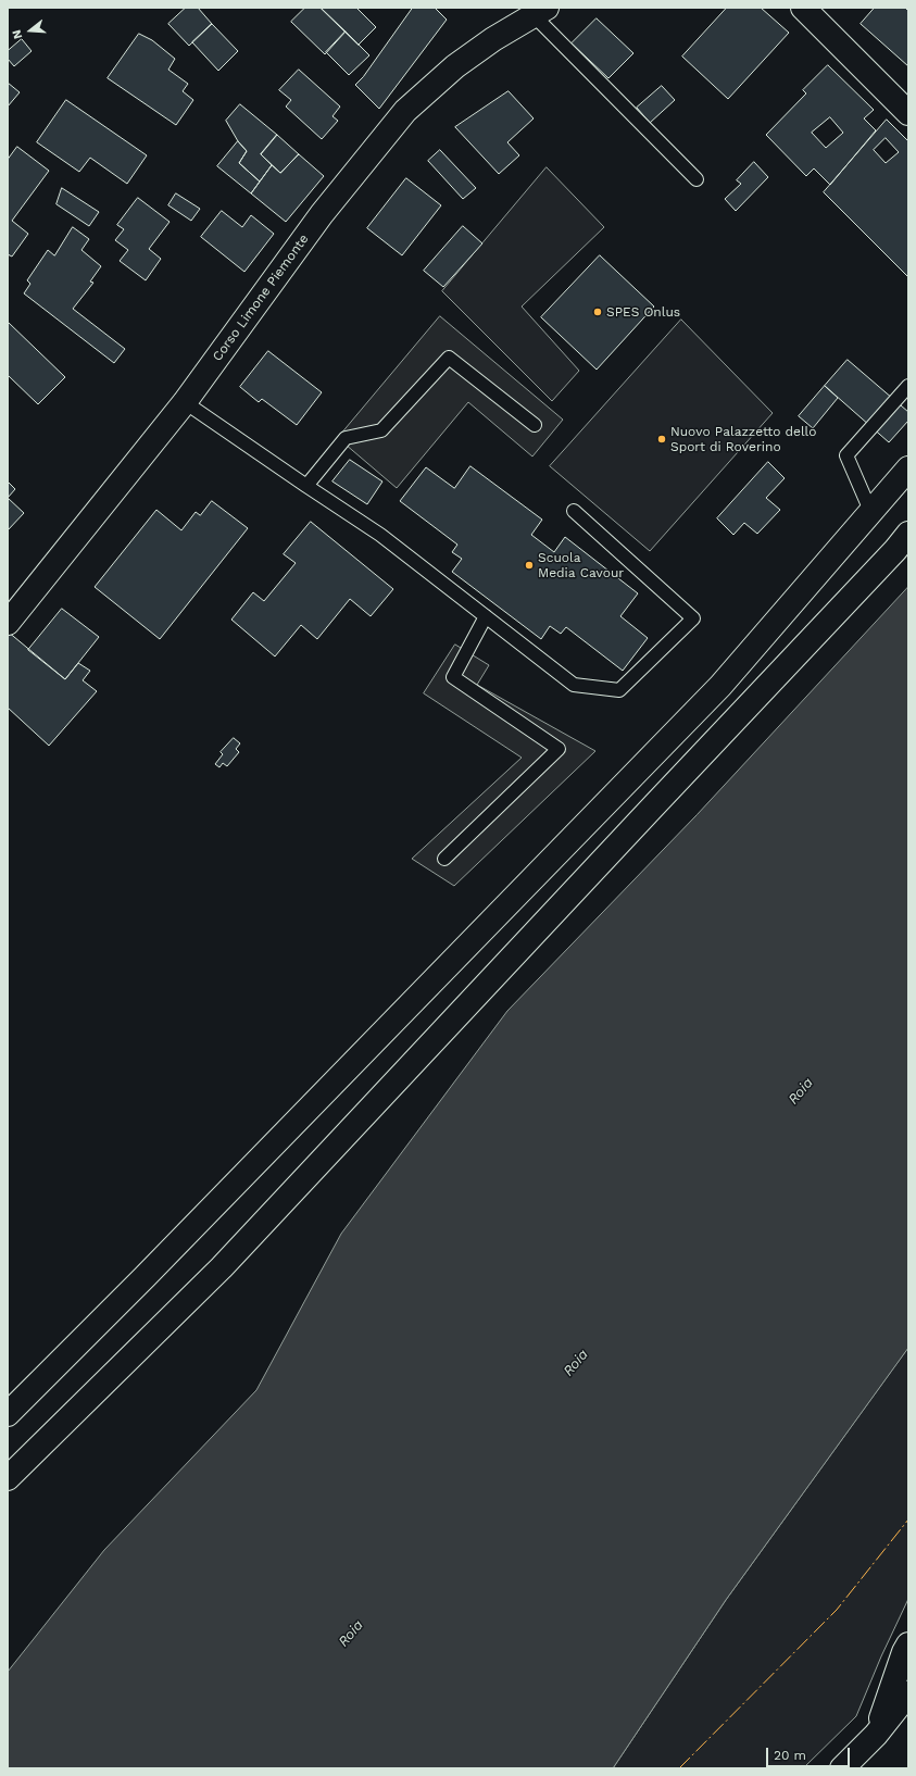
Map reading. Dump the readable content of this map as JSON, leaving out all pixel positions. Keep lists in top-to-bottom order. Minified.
{"streets":{"main road":["Corso Limone Piemonte"]},"water":["Roia"],"places":["SPES Onlus","Nuovo Palazzetto dello Sport di Roverino","Scuola Media Cavour"],"scale_bar":"20 m","north":"left"}
